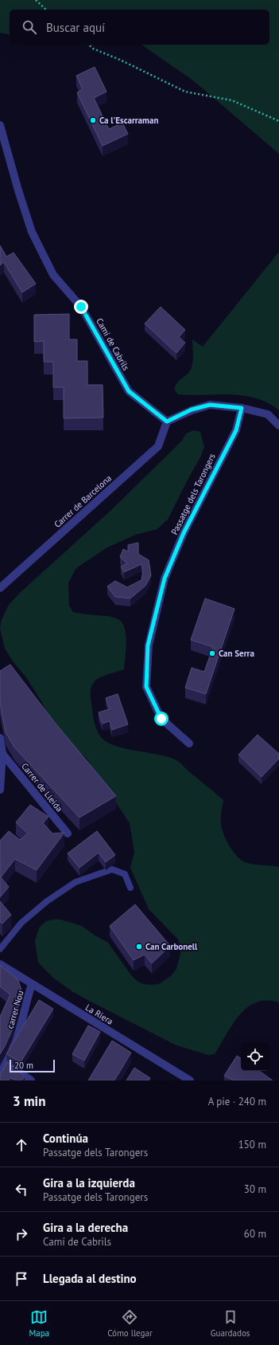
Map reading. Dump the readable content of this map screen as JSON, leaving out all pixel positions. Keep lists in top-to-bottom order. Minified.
{"streets":{"street":["Camí de Cabrils","Passatge dels Tarongers","Carrer de Barcelona","Carrer de Lleida","carrer Nou","La Riera"]},"crossings":[["Camí de Cabrils","Carrer de Barcelona"],["carrer Nou","La Riera"]],"places":["Ca l'Escarraman","Can Serra","Can Carbonell"],"scale_bar":"20 m","page":{"search":"Buscar aquí","scale":"20 m","heading":["3 min","A pie · 240 m"],"list":[["Continúa","Passatge dels Tarongers","150 m"],["Gira a la izquierda","Passatge dels Tarongers","30 m"],["Gira a la derecha","Camí de Cabrils","60 m"],"Llegada al destino"],"nav":["Mapa","Cómo llegar","Guardados"]}}
